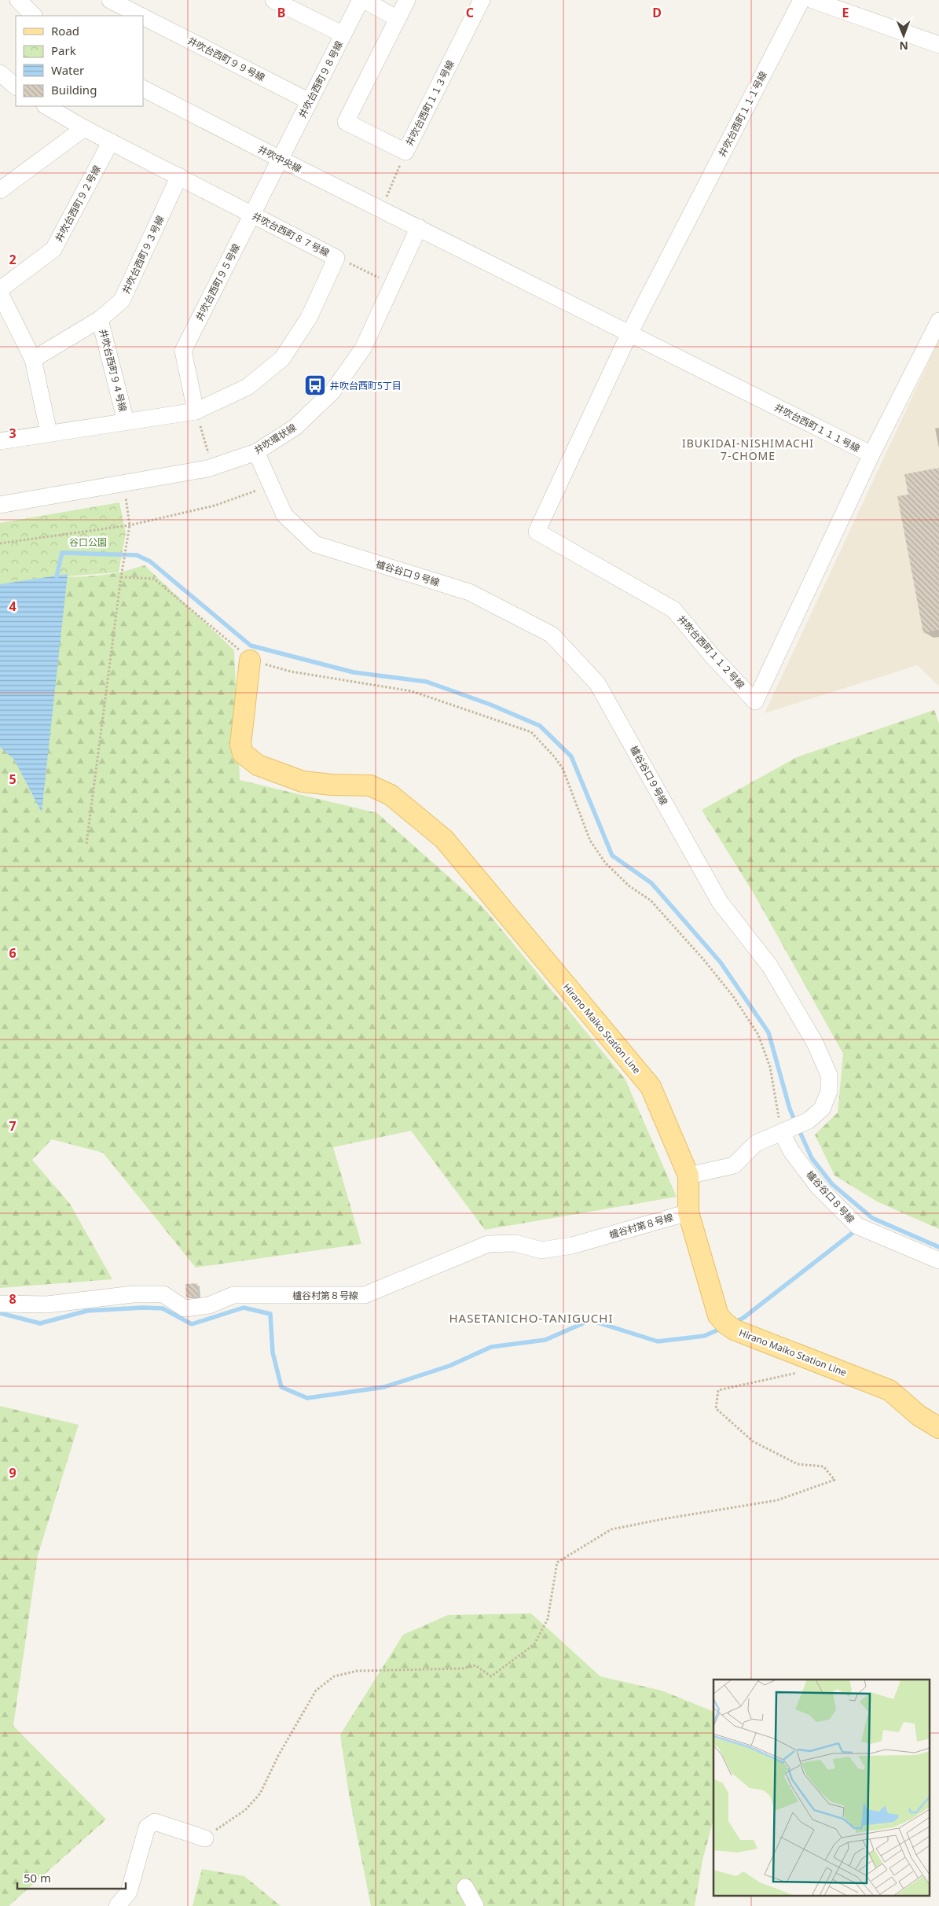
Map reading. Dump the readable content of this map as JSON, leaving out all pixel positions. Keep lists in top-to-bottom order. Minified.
{"streets":{"main road":["Hirano Maiko Station Line"],"street":["井吹台西町９９号線","井吹台西町９８号線","井吹台西町１１３号線","井吹台西町１１１号線","井吹中央線","井吹台西町９２号線","井吹台西町８７号線","井吹台西町９３号線","井吹台西町９５号線","井吹台西町９４号線","井吹環状線","櫨谷谷口９号線","井吹台西町１１２号線","櫨谷谷口８号線","櫨谷村第８号線"]},"crossings":[["井吹台西町９９号線","井吹台西町９８号線"],["井吹台西町９８号線","井吹中央線"],["井吹台西町９８号線","井吹台西町９５号線"],["井吹台西町１１１号線","井吹中央線"],["井吹台西町１１１号線","井吹環状線"],["井吹台西町１１１号線","井吹台西町１１２号線"],["井吹中央線","井吹台西町９５号線"],["井吹中央線","井吹環状線"],["井吹台西町９２号線","井吹台西町８７号線"],["井吹台西町８７号線","井吹台西町９３号線"],["井吹台西町８７号線","井吹台西町９５号線"],["井吹台西町８７号線","井吹台西町９４号線"],["井吹台西町９３号線","井吹台西町９４号線"],["井吹環状線","櫨谷谷口９号線"],["櫨谷谷口９号線","Hirano Maiko Station Line"],["櫨谷谷口９号線","櫨谷谷口８号線"],["Hirano Maiko Station Line","櫨谷村第８号線"]],"districts":["IBUKIDAI-NISHIMACHI 7-CHOME","HASETANICHO-TANIGUCHI"],"parks":["谷口公園"],"places":{"bus stop":["井吹台西町5丁目"]},"legend":["Road","Park","Water","Building"],"scale_bar":"50 m","north":"bottom","grid":{"columns":["B","C","D","E"],"rows":["2","3","4","5","6","7","8","9"]}}
